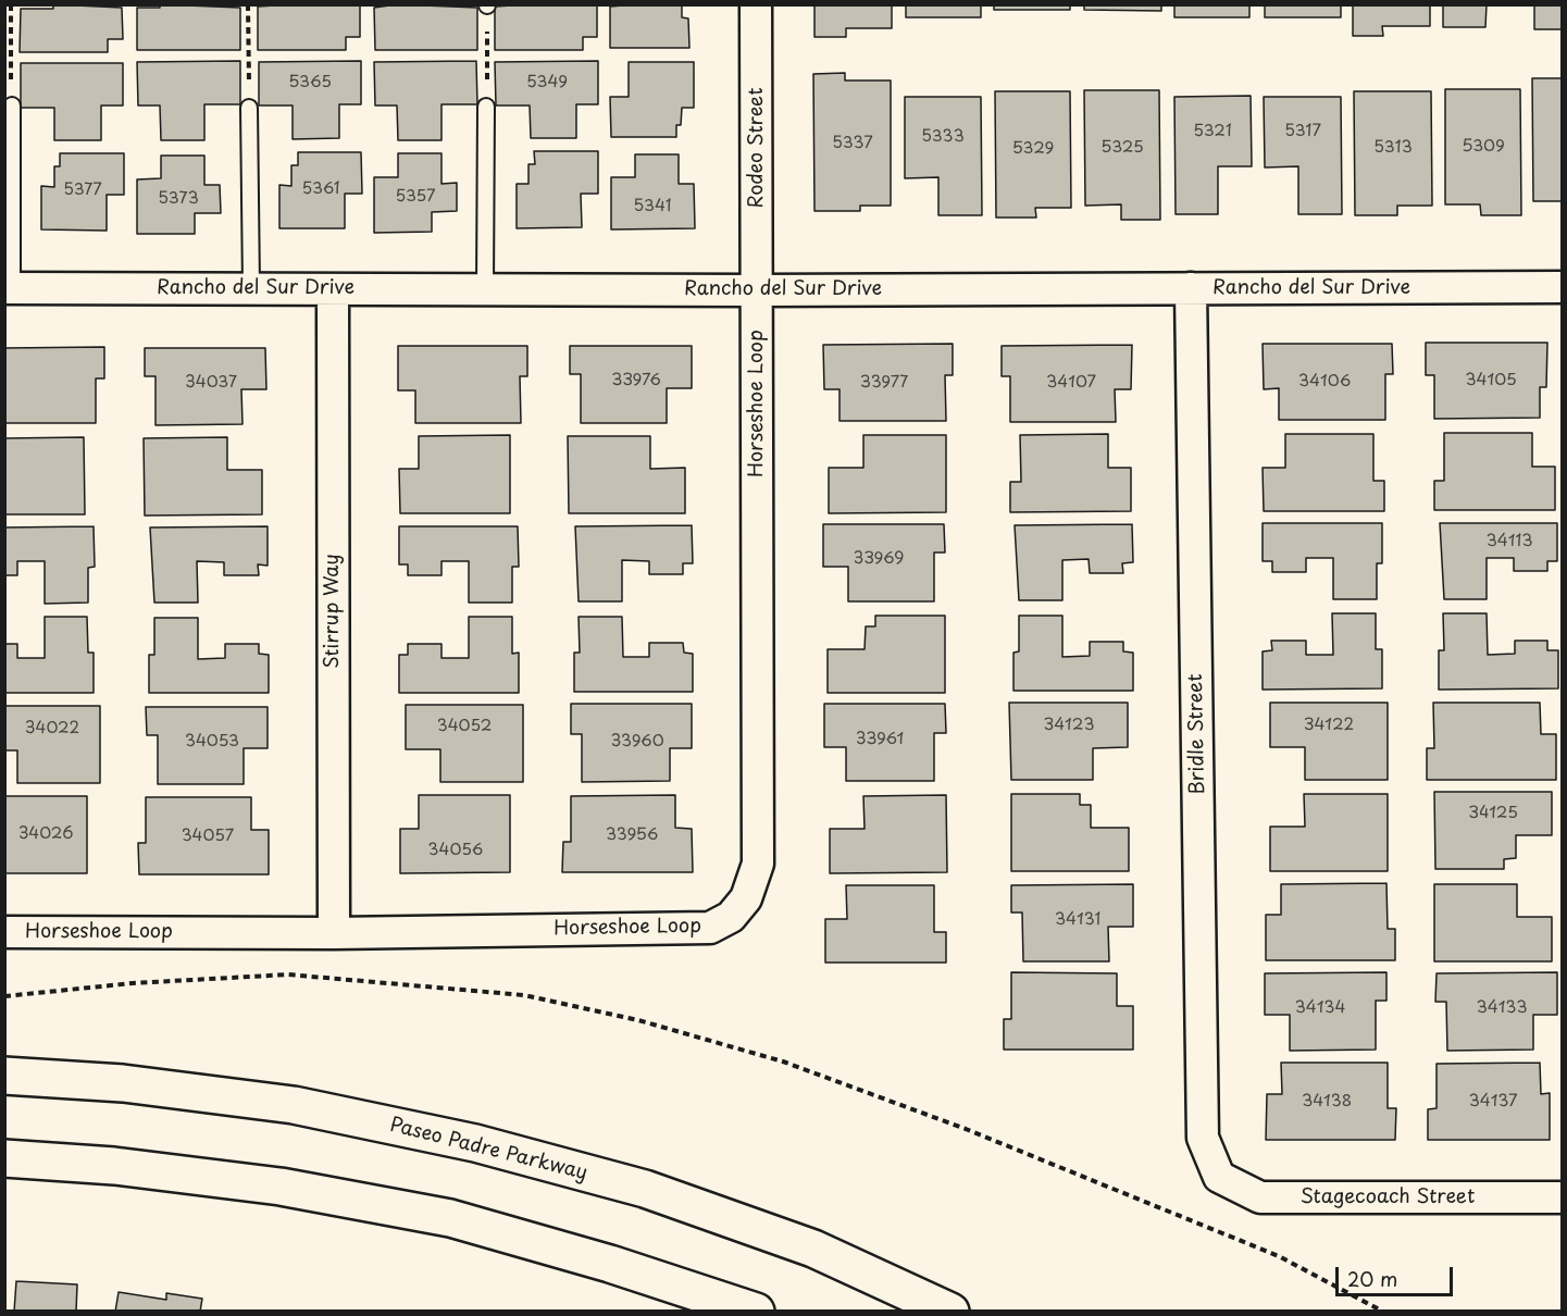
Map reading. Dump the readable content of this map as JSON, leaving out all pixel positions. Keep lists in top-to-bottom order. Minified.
{"streets":{"main road":["Paseo Padre Parkway"],"street":["Rodeo Street","Rancho del Sur Drive","Horseshoe Loop","Stirrup Way","Bridle Street","Stagecoach Street"]},"crossings":[["Rodeo Street","Rancho del Sur Drive"],["Rodeo Street","Horseshoe Loop"],["Rancho del Sur Drive","Horseshoe Loop"],["Rancho del Sur Drive","Stirrup Way"],["Rancho del Sur Drive","Bridle Street"],["Horseshoe Loop","Stirrup Way"],["Bridle Street","Stagecoach Street"]],"house_numbers":["5365","5349","5321","5317","5333","5337","5309","5325","5313","5329","5361","5377","5357","5373","5341","33976","34105","34106","34037","33977","34107","34113","33969","34123","34122","34052","34022","33961","34053","33960","34125","34026","33956","34057","34056","34131","34134","34133","34138","34137"],"scale_bar":"20 m"}
